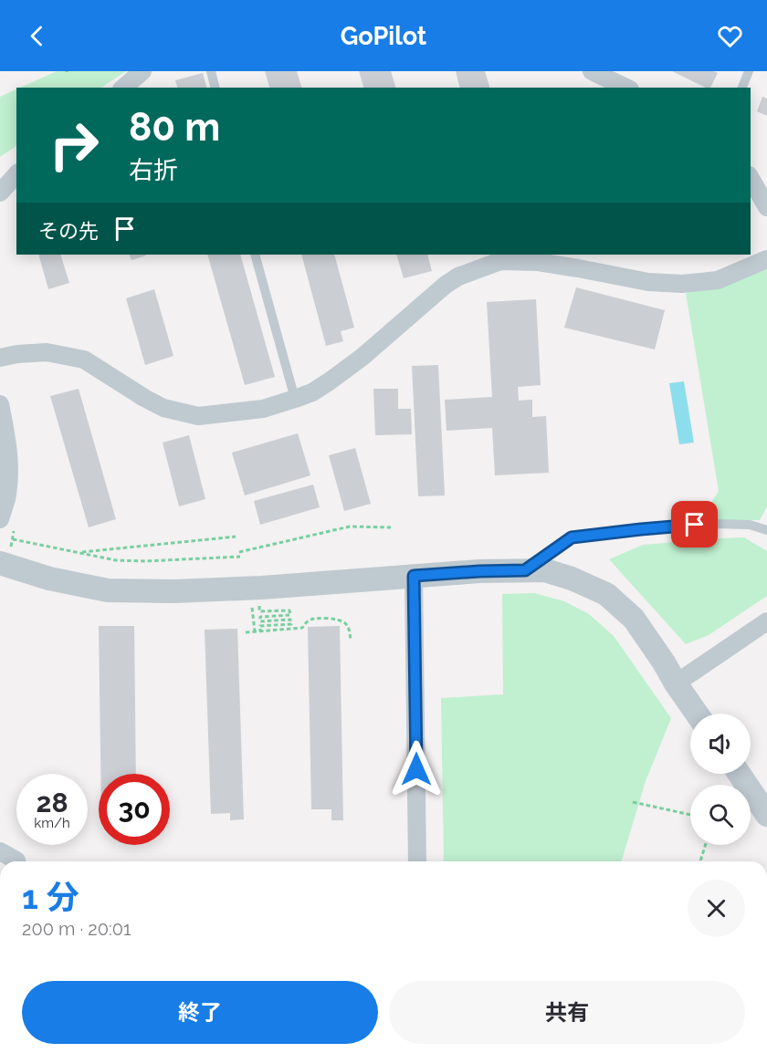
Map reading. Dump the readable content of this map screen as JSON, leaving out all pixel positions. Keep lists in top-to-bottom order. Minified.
{"page":{"header":"GoPilot","turn":["80 m","右折"],"then":"その先","speed":"28 km/h","limit":"30","heading":["1 分","200 m · 20:01"],"buttons":["終了","共有"]}}
